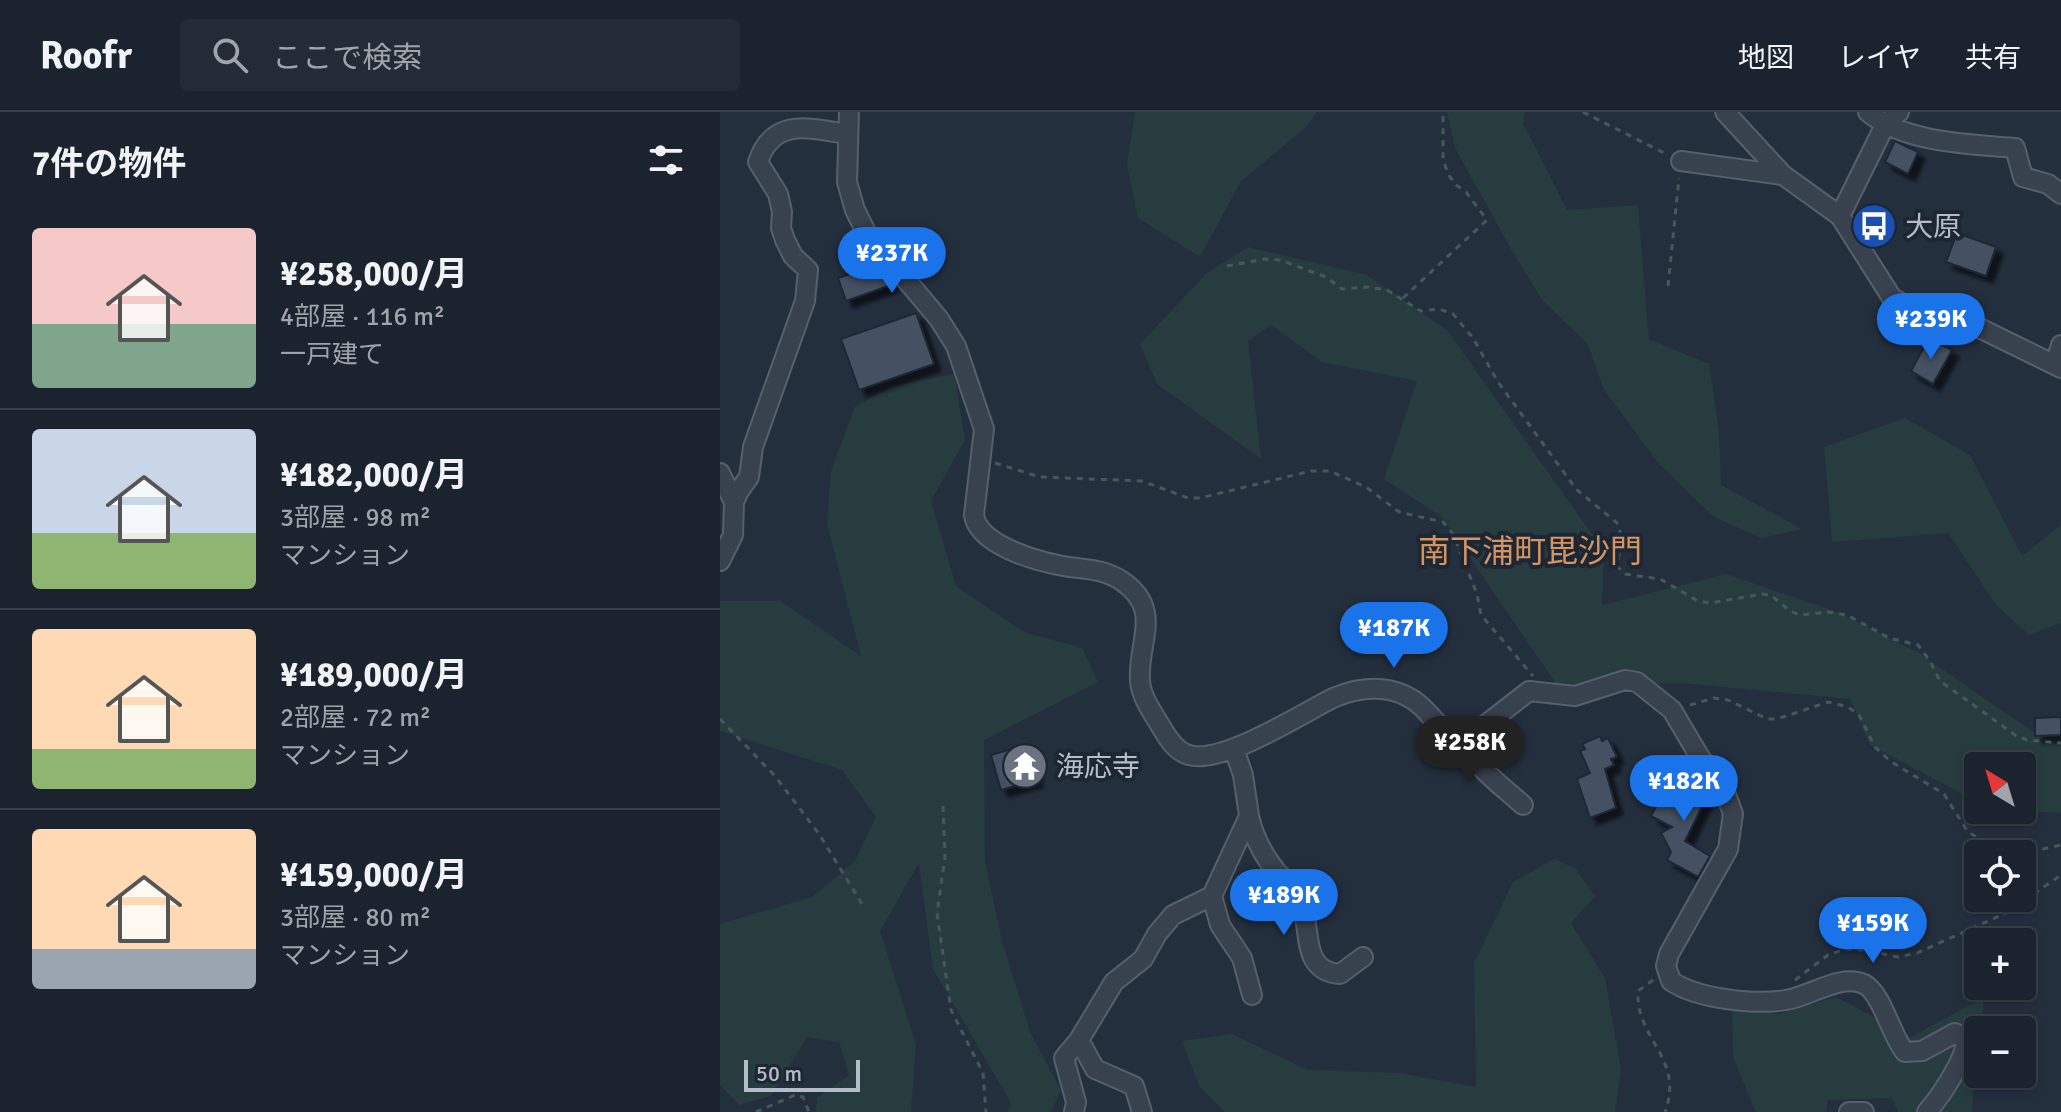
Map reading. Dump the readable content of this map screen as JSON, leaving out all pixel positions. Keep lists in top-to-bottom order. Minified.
{"districts":["南下浦町毘沙門"],"places":{"bus stop":["大原"],"temple":["海応寺"]},"scale_bar":"50 m","north":"top left","page":{"header":"Roofr","search":"ここで検索","nav":["地図","レイヤ","共有"],"heading":"7件の物件","list":[{"name":"¥258,000/月","note":"4部屋 · 116 m² · 一戸建て"},{"name":"¥182,000/月","note":"3部屋 · 98 m² · マンション"},{"name":"¥189,000/月","note":"2部屋 · 72 m² · マンション"},{"name":"¥159,000/月","note":"3部屋 · 80 m² · マンション"}],"price":["¥237K","¥239K","¥187K","¥258K","¥182K","¥189K","¥159K"],"map_buttons":["+","−"],"scale":"50 m"}}
